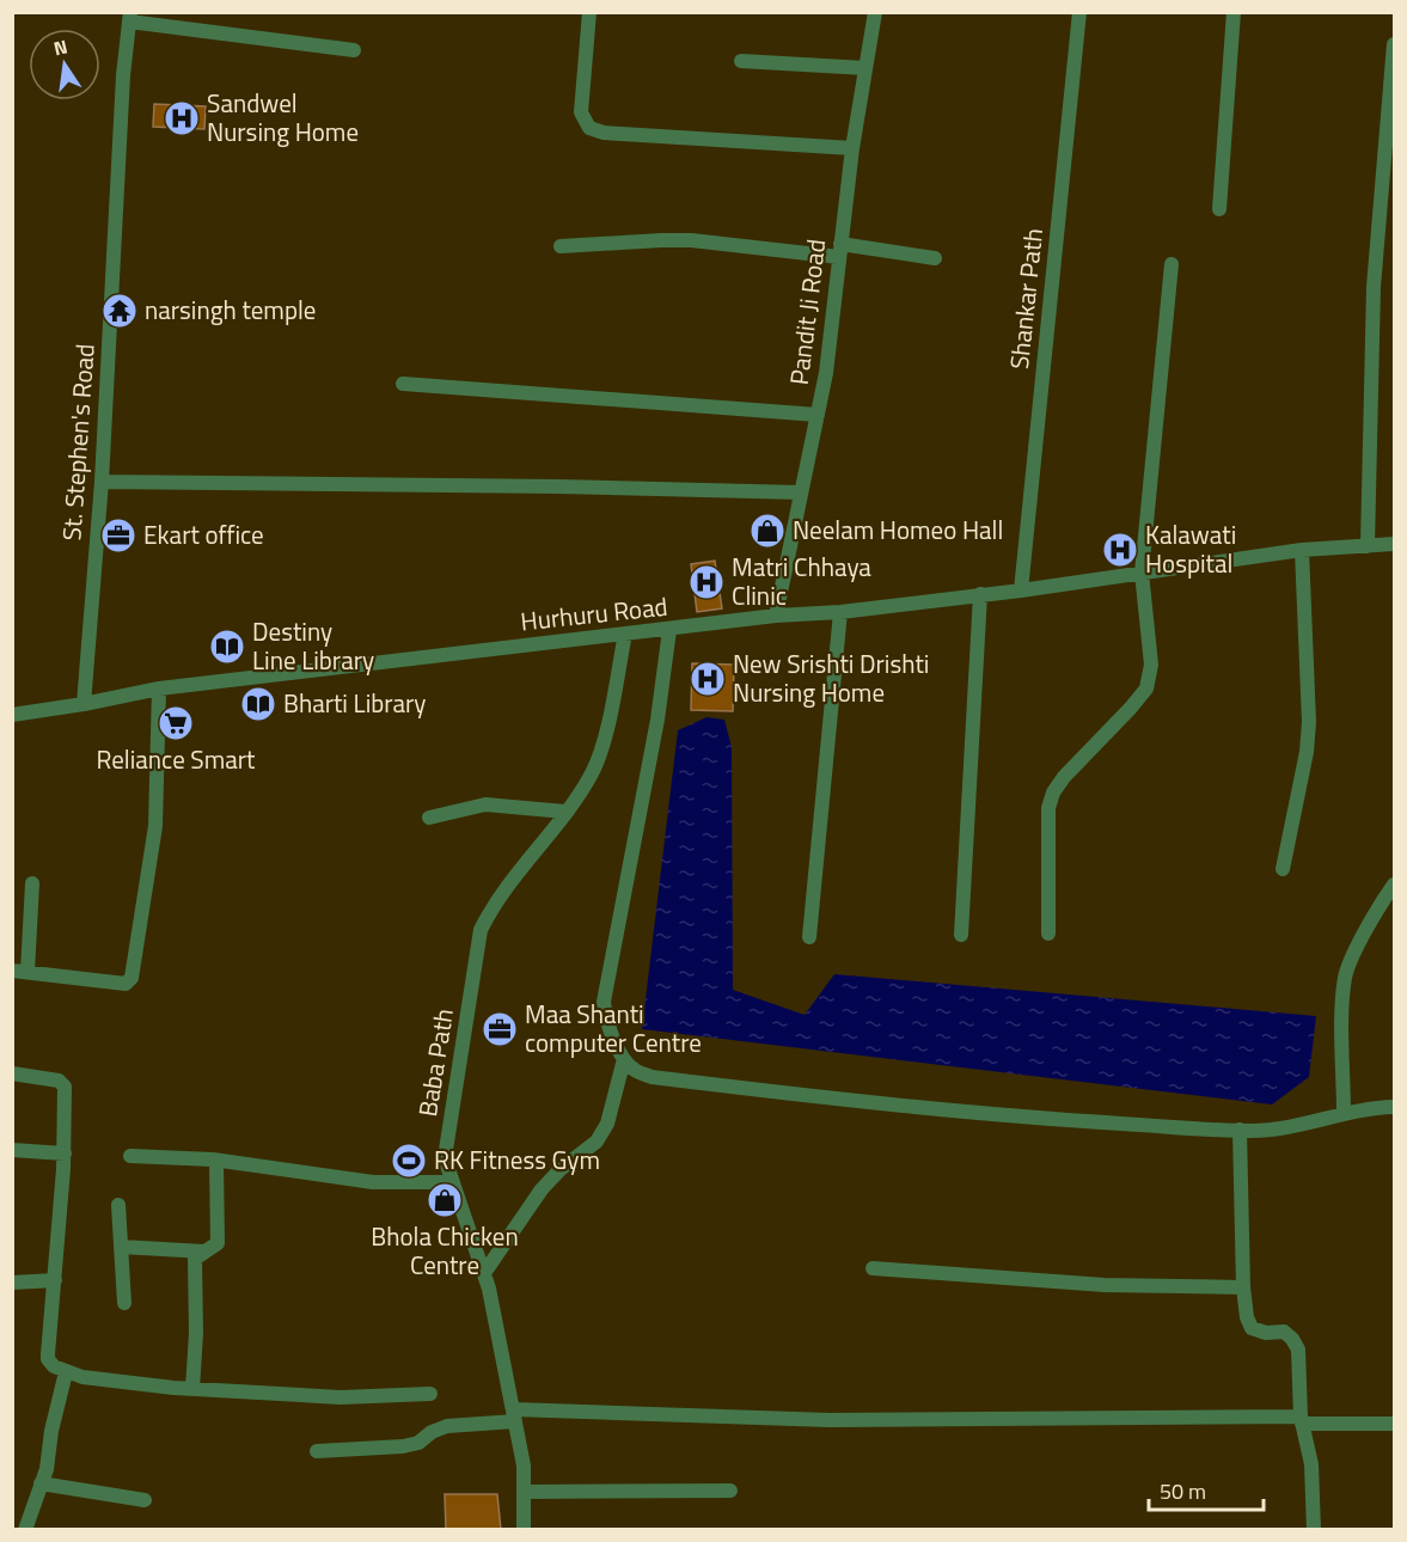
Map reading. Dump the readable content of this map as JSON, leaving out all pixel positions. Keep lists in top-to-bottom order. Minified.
{"streets":{"street":["Shankar Path","Pandit Ji Road","St. Stephen's Road","Hurhuru Road","Baba Path"]},"crossings":[["Shankar Path","Hurhuru Road"],["Pandit Ji Road","Hurhuru Road"],["St. Stephen's Road","Hurhuru Road"],["Hurhuru Road","Baba Path"]],"places":{"hospital":["Sandwel Nursing Home","Kalawati Hospital","Matri Chhaya Clinic","New Srishti Drishti Nursing Home"],"temple":["narsingh temple"],"shop":["Neelam Homeo Hall","Bhola Chicken Centre"],"office":["Ekart office","Maa Shanti computer Centre"],"library":["Destiny Line Library","Bharti Library"],"supermarket":["Reliance Smart"],"sports":["RK Fitness Gym"]},"scale_bar":"50 m","north":"top"}
